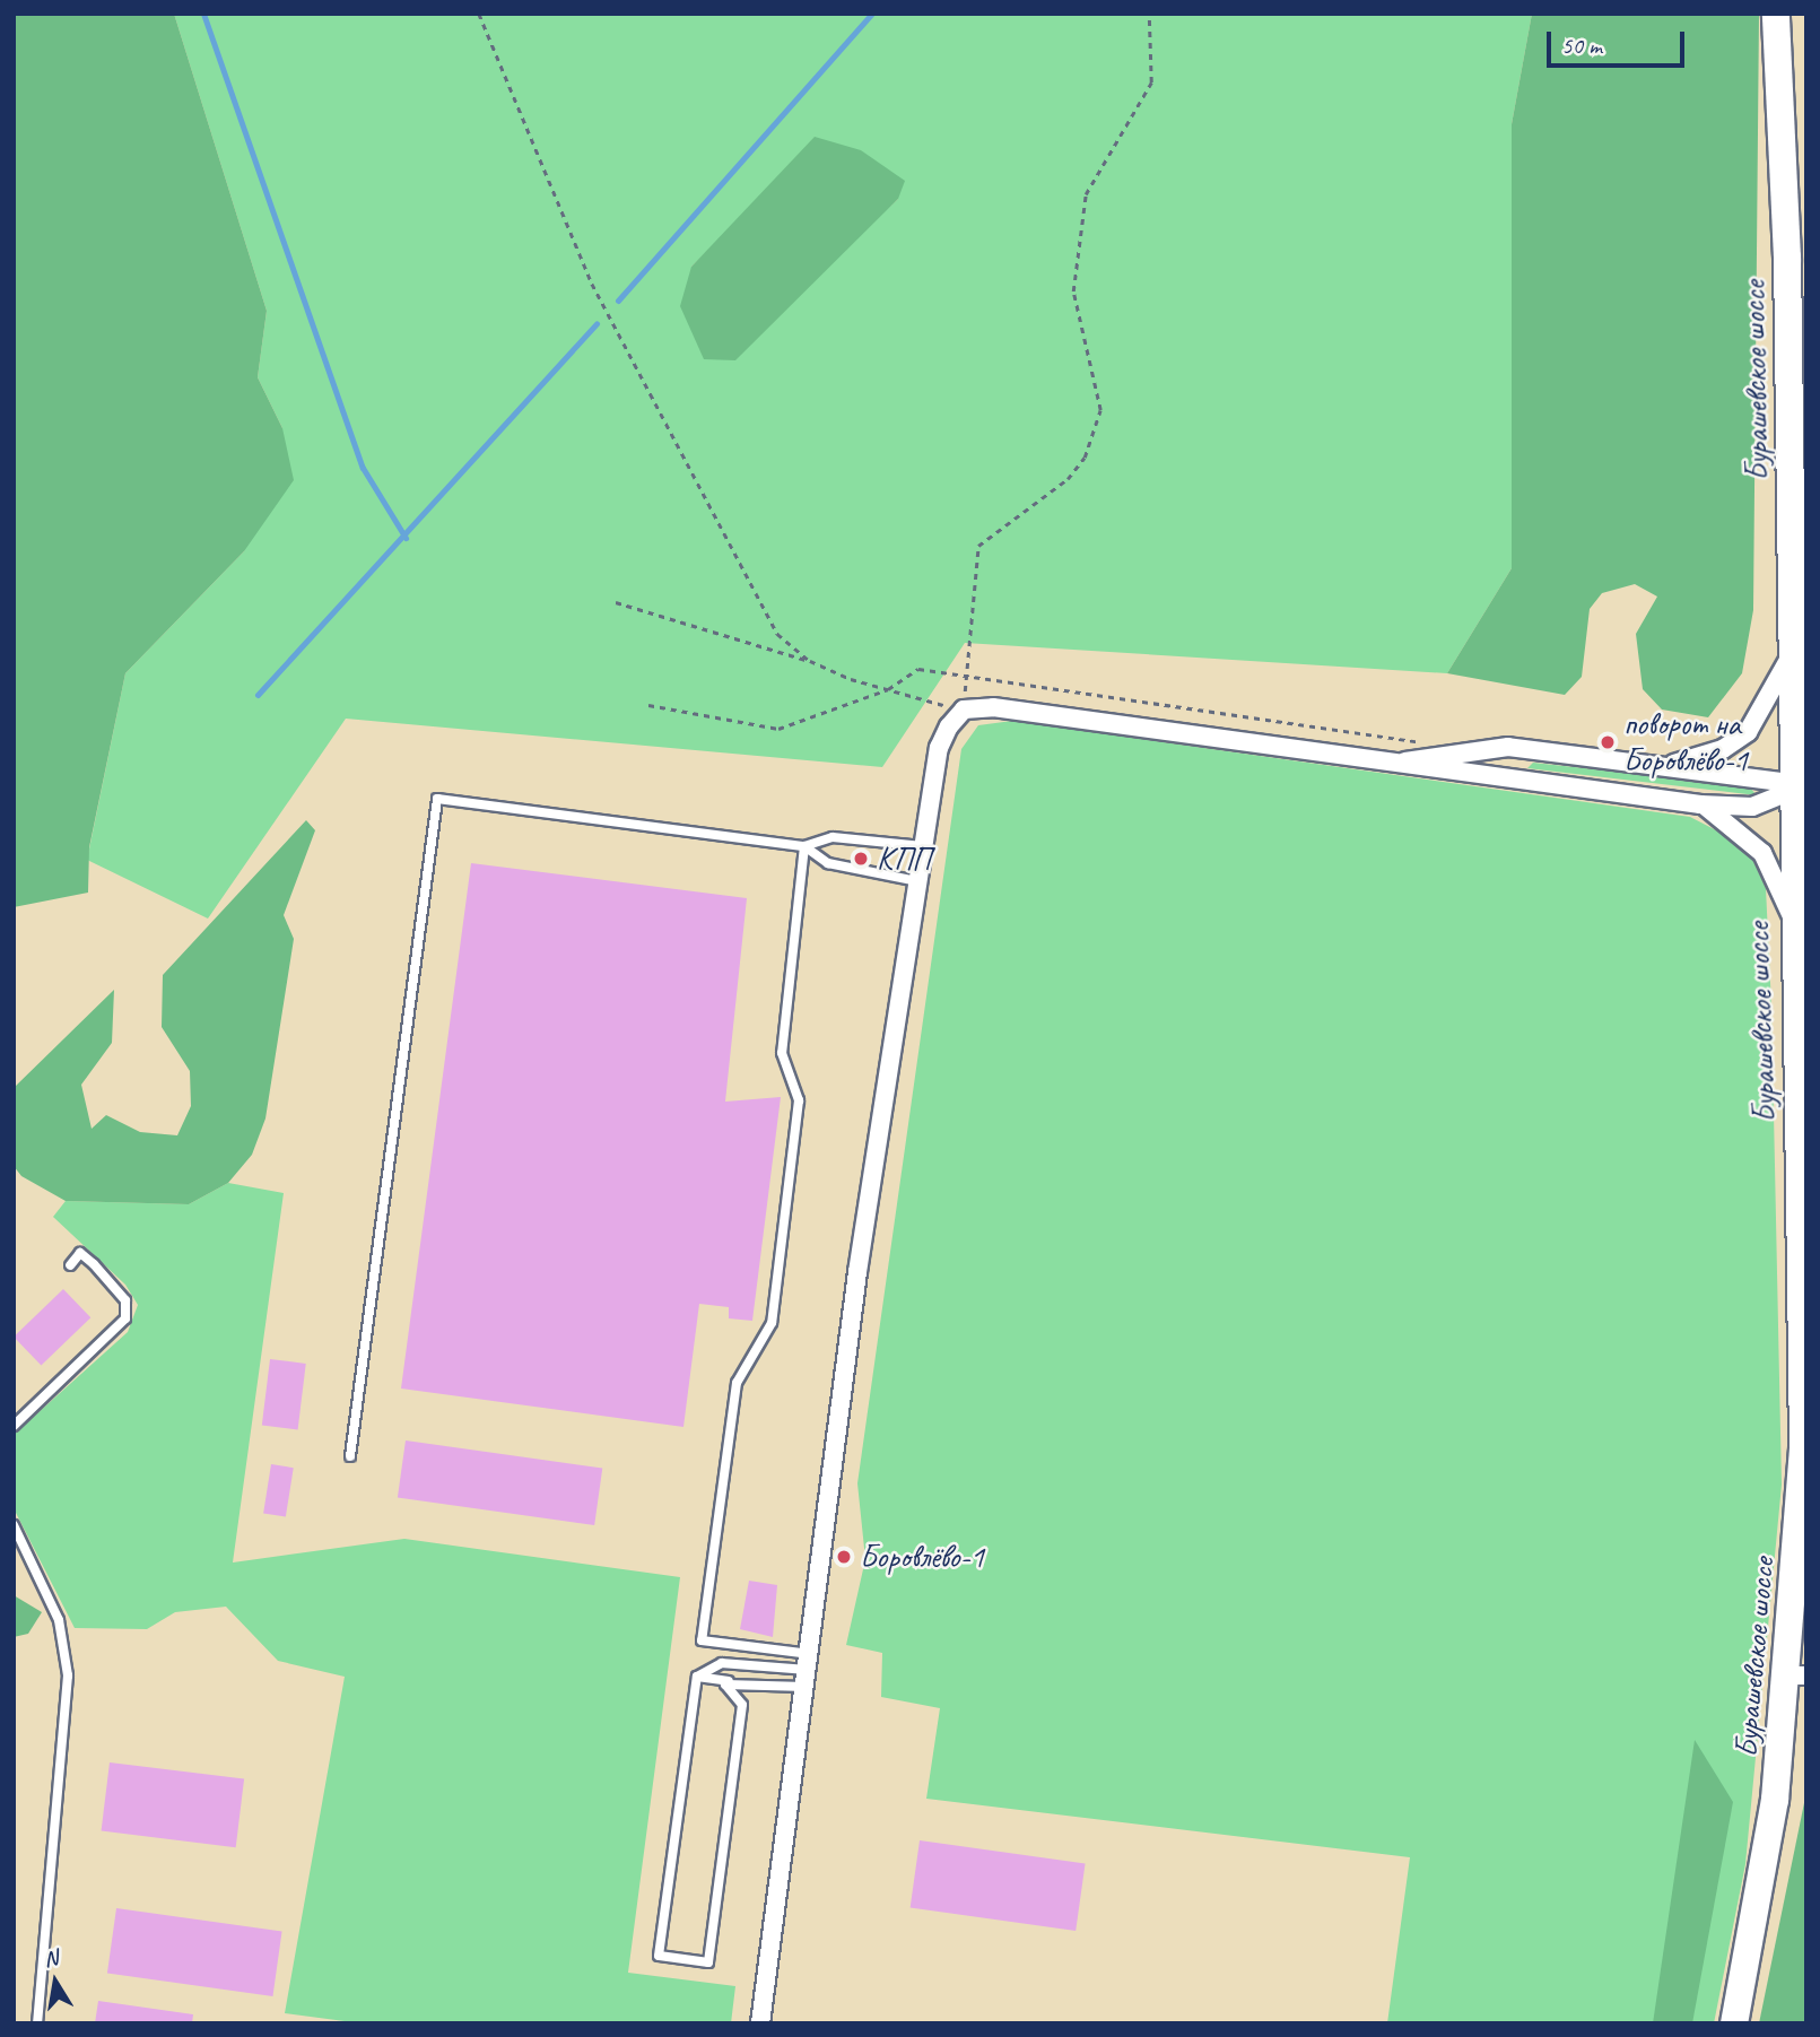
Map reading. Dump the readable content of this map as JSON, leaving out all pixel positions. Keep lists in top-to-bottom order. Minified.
{"streets":{"main road":["Бурашевское шоссе"]},"places":["поворот на Боровлёво-1","КПП","Боровлёво-1"],"scale_bar":"50 m","north":"top"}
